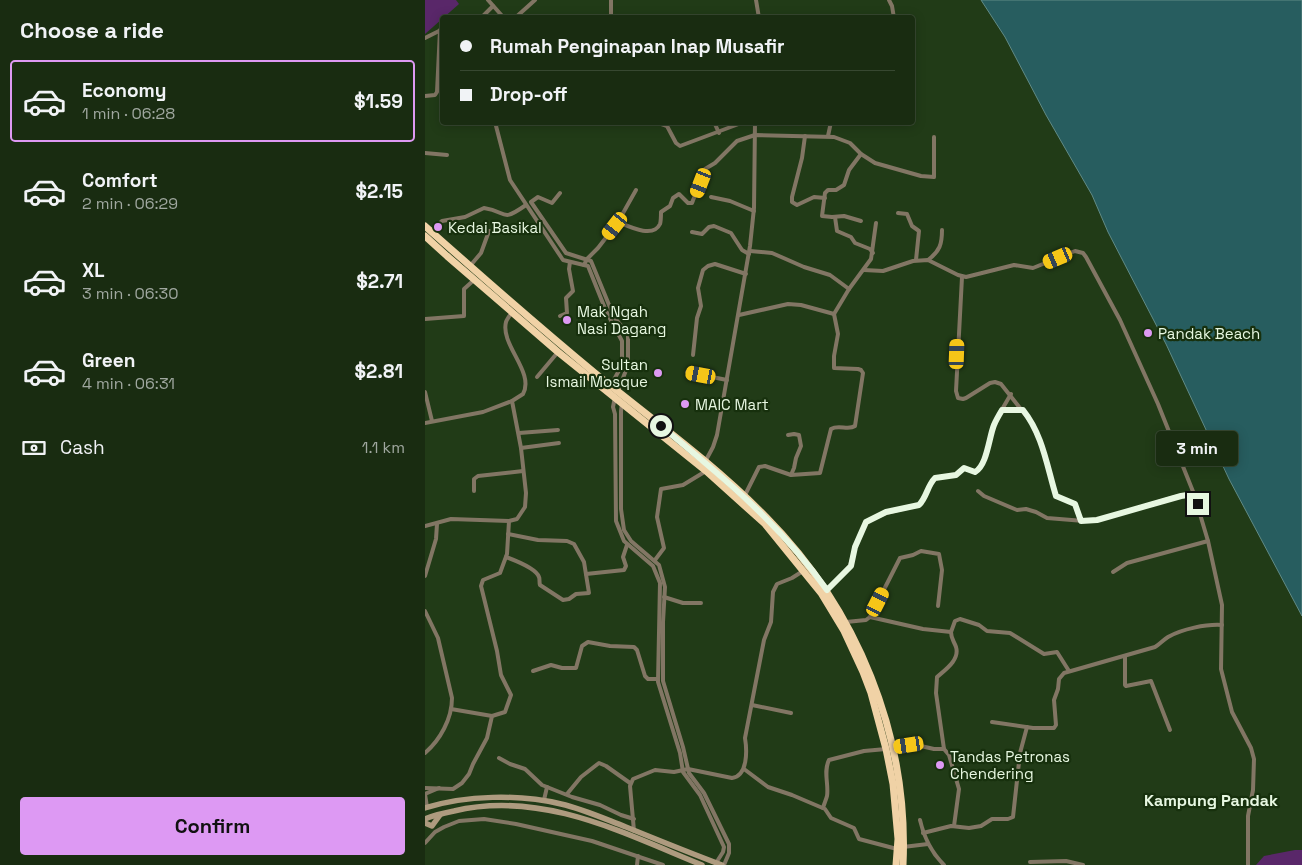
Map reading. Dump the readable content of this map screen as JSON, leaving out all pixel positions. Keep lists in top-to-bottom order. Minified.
{"districts":["Kampung Pandak"],"places":["Kedai Basikal","Mak Ngah Nasi Dagang","Pandak Beach","Sultan Ismail Mosque","MAIC Mart","Tandas Petronas Chendering"],"page":{"heading":"Choose a ride","banner":["Rumah Penginapan Inap Musafir","Drop-off"],"list":[{"name":"Economy","note":"1 min · 06:28","value":"$1.59"},{"name":"Comfort","note":"2 min · 06:29","value":"$2.15"},{"name":"XL","note":"3 min · 06:30","value":"$2.71"},{"name":"Green","note":"4 min · 06:31","value":"$2.81"}],"pay":["Cash","1.1 km"],"bubble":"3 min","buttons":"Confirm"}}
